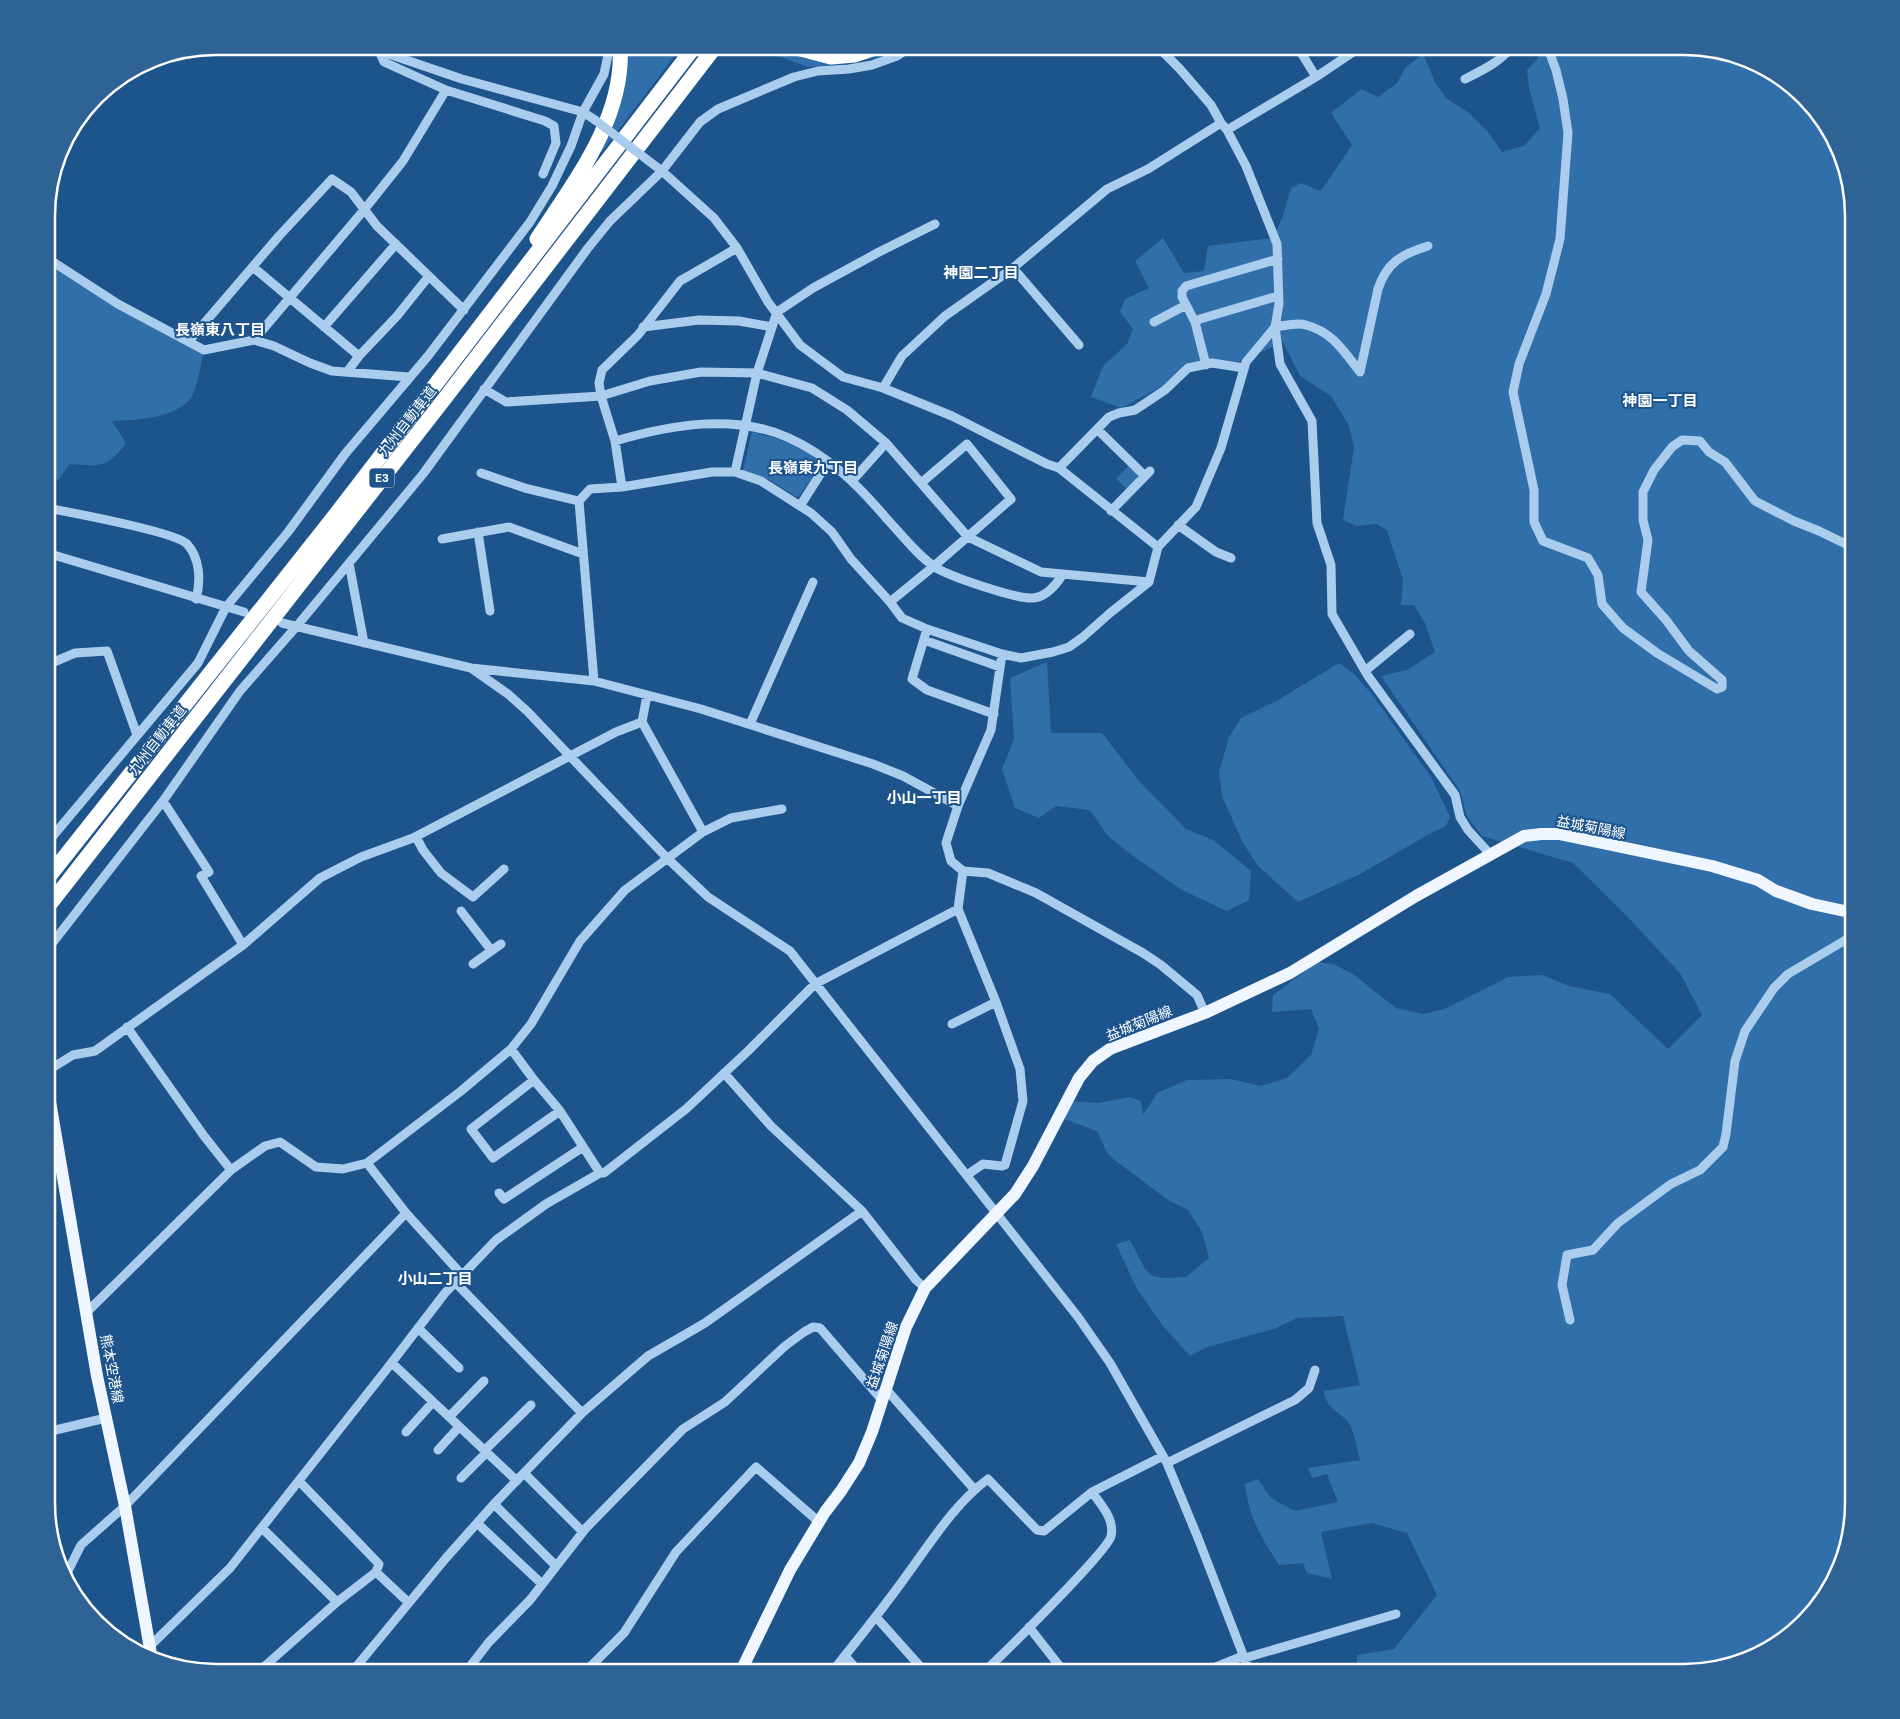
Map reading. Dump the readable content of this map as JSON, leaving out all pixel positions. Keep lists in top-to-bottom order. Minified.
{"streets":{"highway":["九州自動車道","E3"],"main road":["益城菊陽線","熊本空港線"]},"districts":["神園二丁目","長嶺東八丁目","神園一丁目","長嶺東九丁目","小山一丁目","小山二丁目"]}
